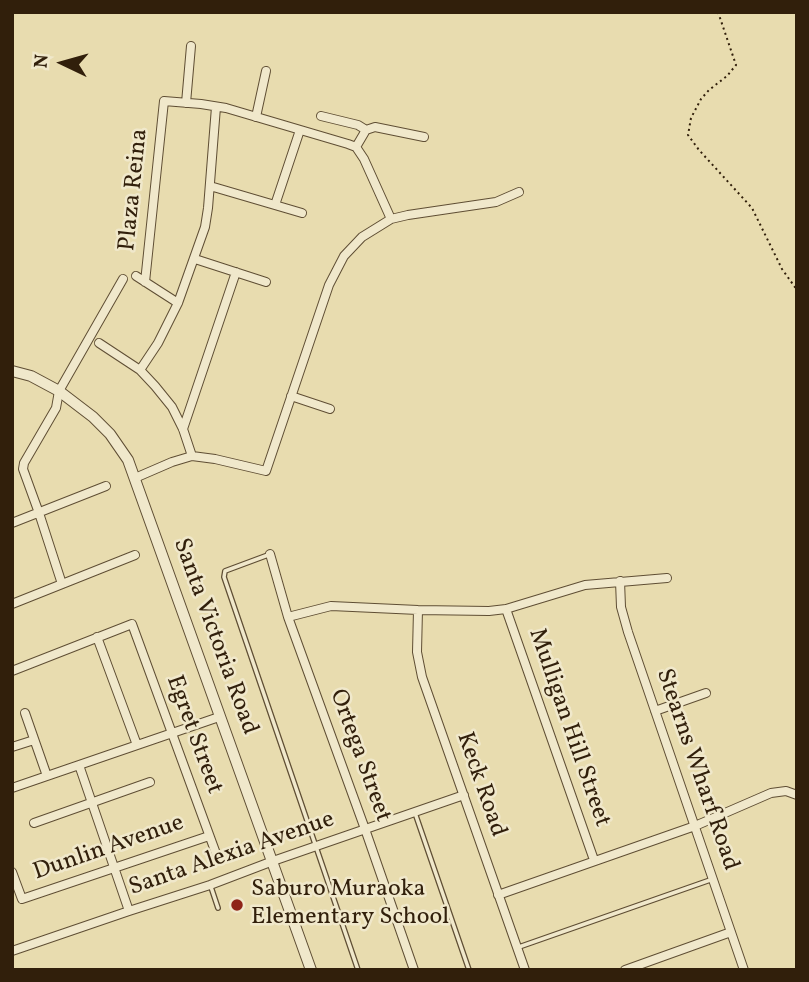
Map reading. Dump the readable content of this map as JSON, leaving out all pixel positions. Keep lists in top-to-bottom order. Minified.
{"streets":{"street":["Plaza Reina","Santa Victoria Road","Mulligan Hill Street","Egret Street","Ortega Street","Stearns Wharf Road","Keck Road","Dunlin Avenue","Santa Alexia Avenue"]},"crossings":[["Santa Victoria Road","Santa Alexia Avenue"],["Egret Street","Dunlin Avenue"],["Ortega Street","Santa Alexia Avenue"],["Keck Road","Santa Alexia Avenue"]],"places":["Saburo Muraoka Elementary School"],"north":"left"}
